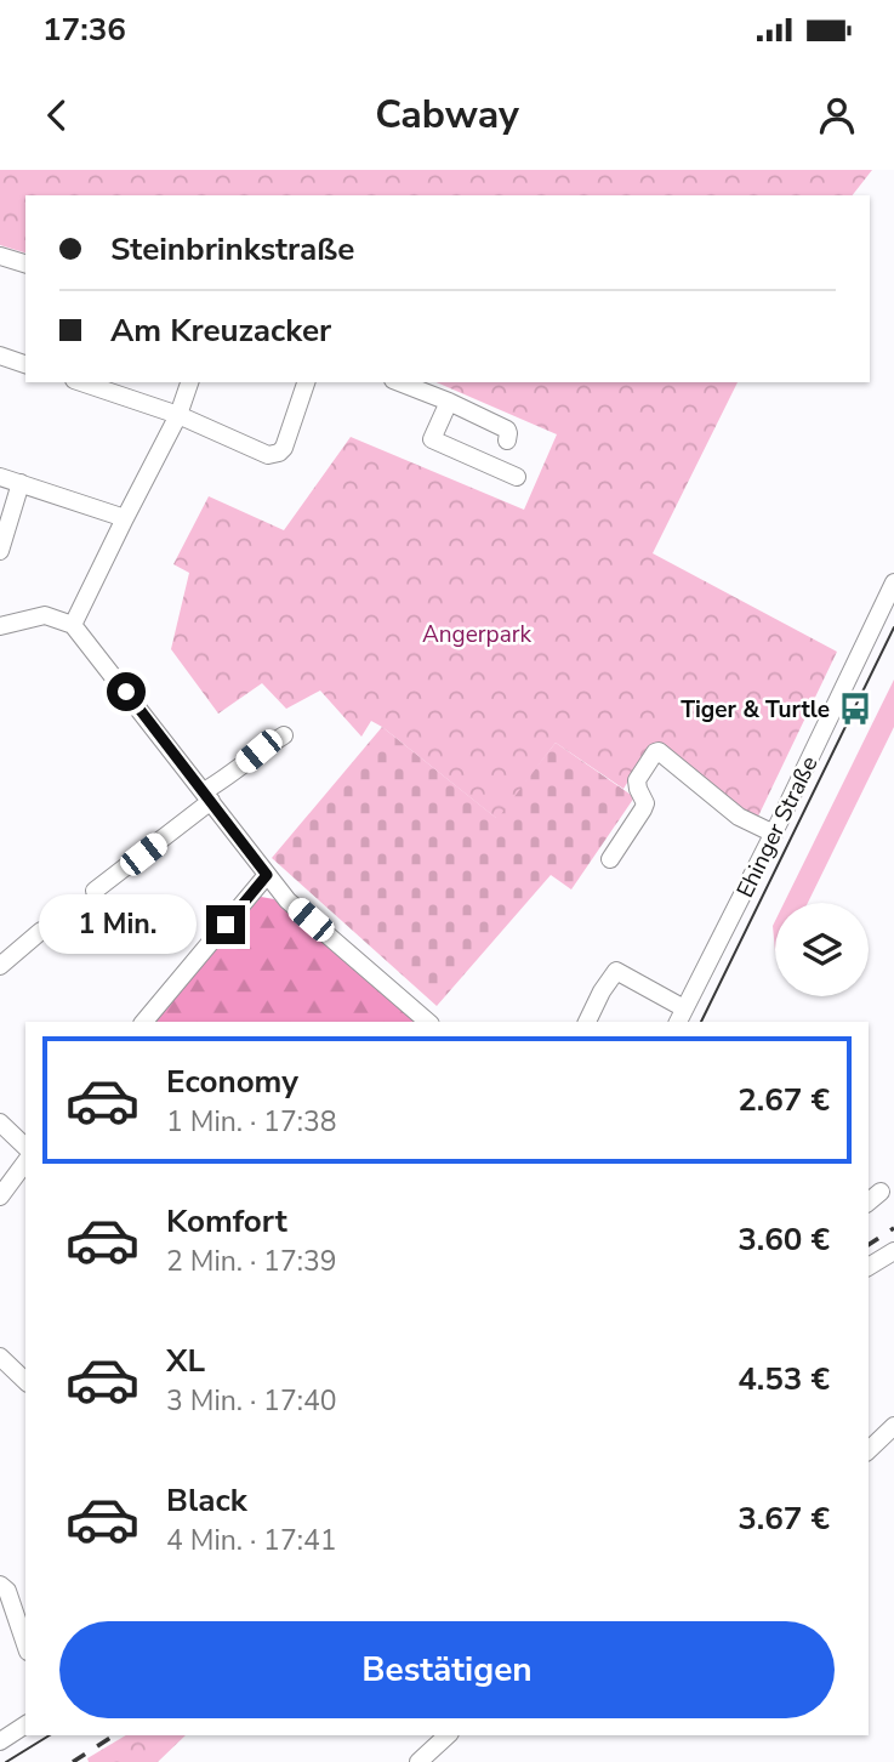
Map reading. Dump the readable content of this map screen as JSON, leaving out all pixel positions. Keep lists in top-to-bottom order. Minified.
{"streets":{"street":["Ehinger Straße"]},"parks":["Angerpark"],"places":{"bus stop":["Tiger & Turtle"]},"page":{"status":"17:36","header":"Cabway","banner":["Steinbrinkstraße","Am Kreuzacker"],"bubble":"1 Min.","list":[{"name":"Economy","note":"1 Min. · 17:38","value":"2.67 €"},{"name":"Komfort","note":"2 Min. · 17:39","value":"3.60 €"},{"name":"XL","note":"3 Min. · 17:40","value":"4.53 €"},{"name":"Black","note":"4 Min. · 17:41","value":"3.67 €"}],"buttons":"Bestätigen"}}
